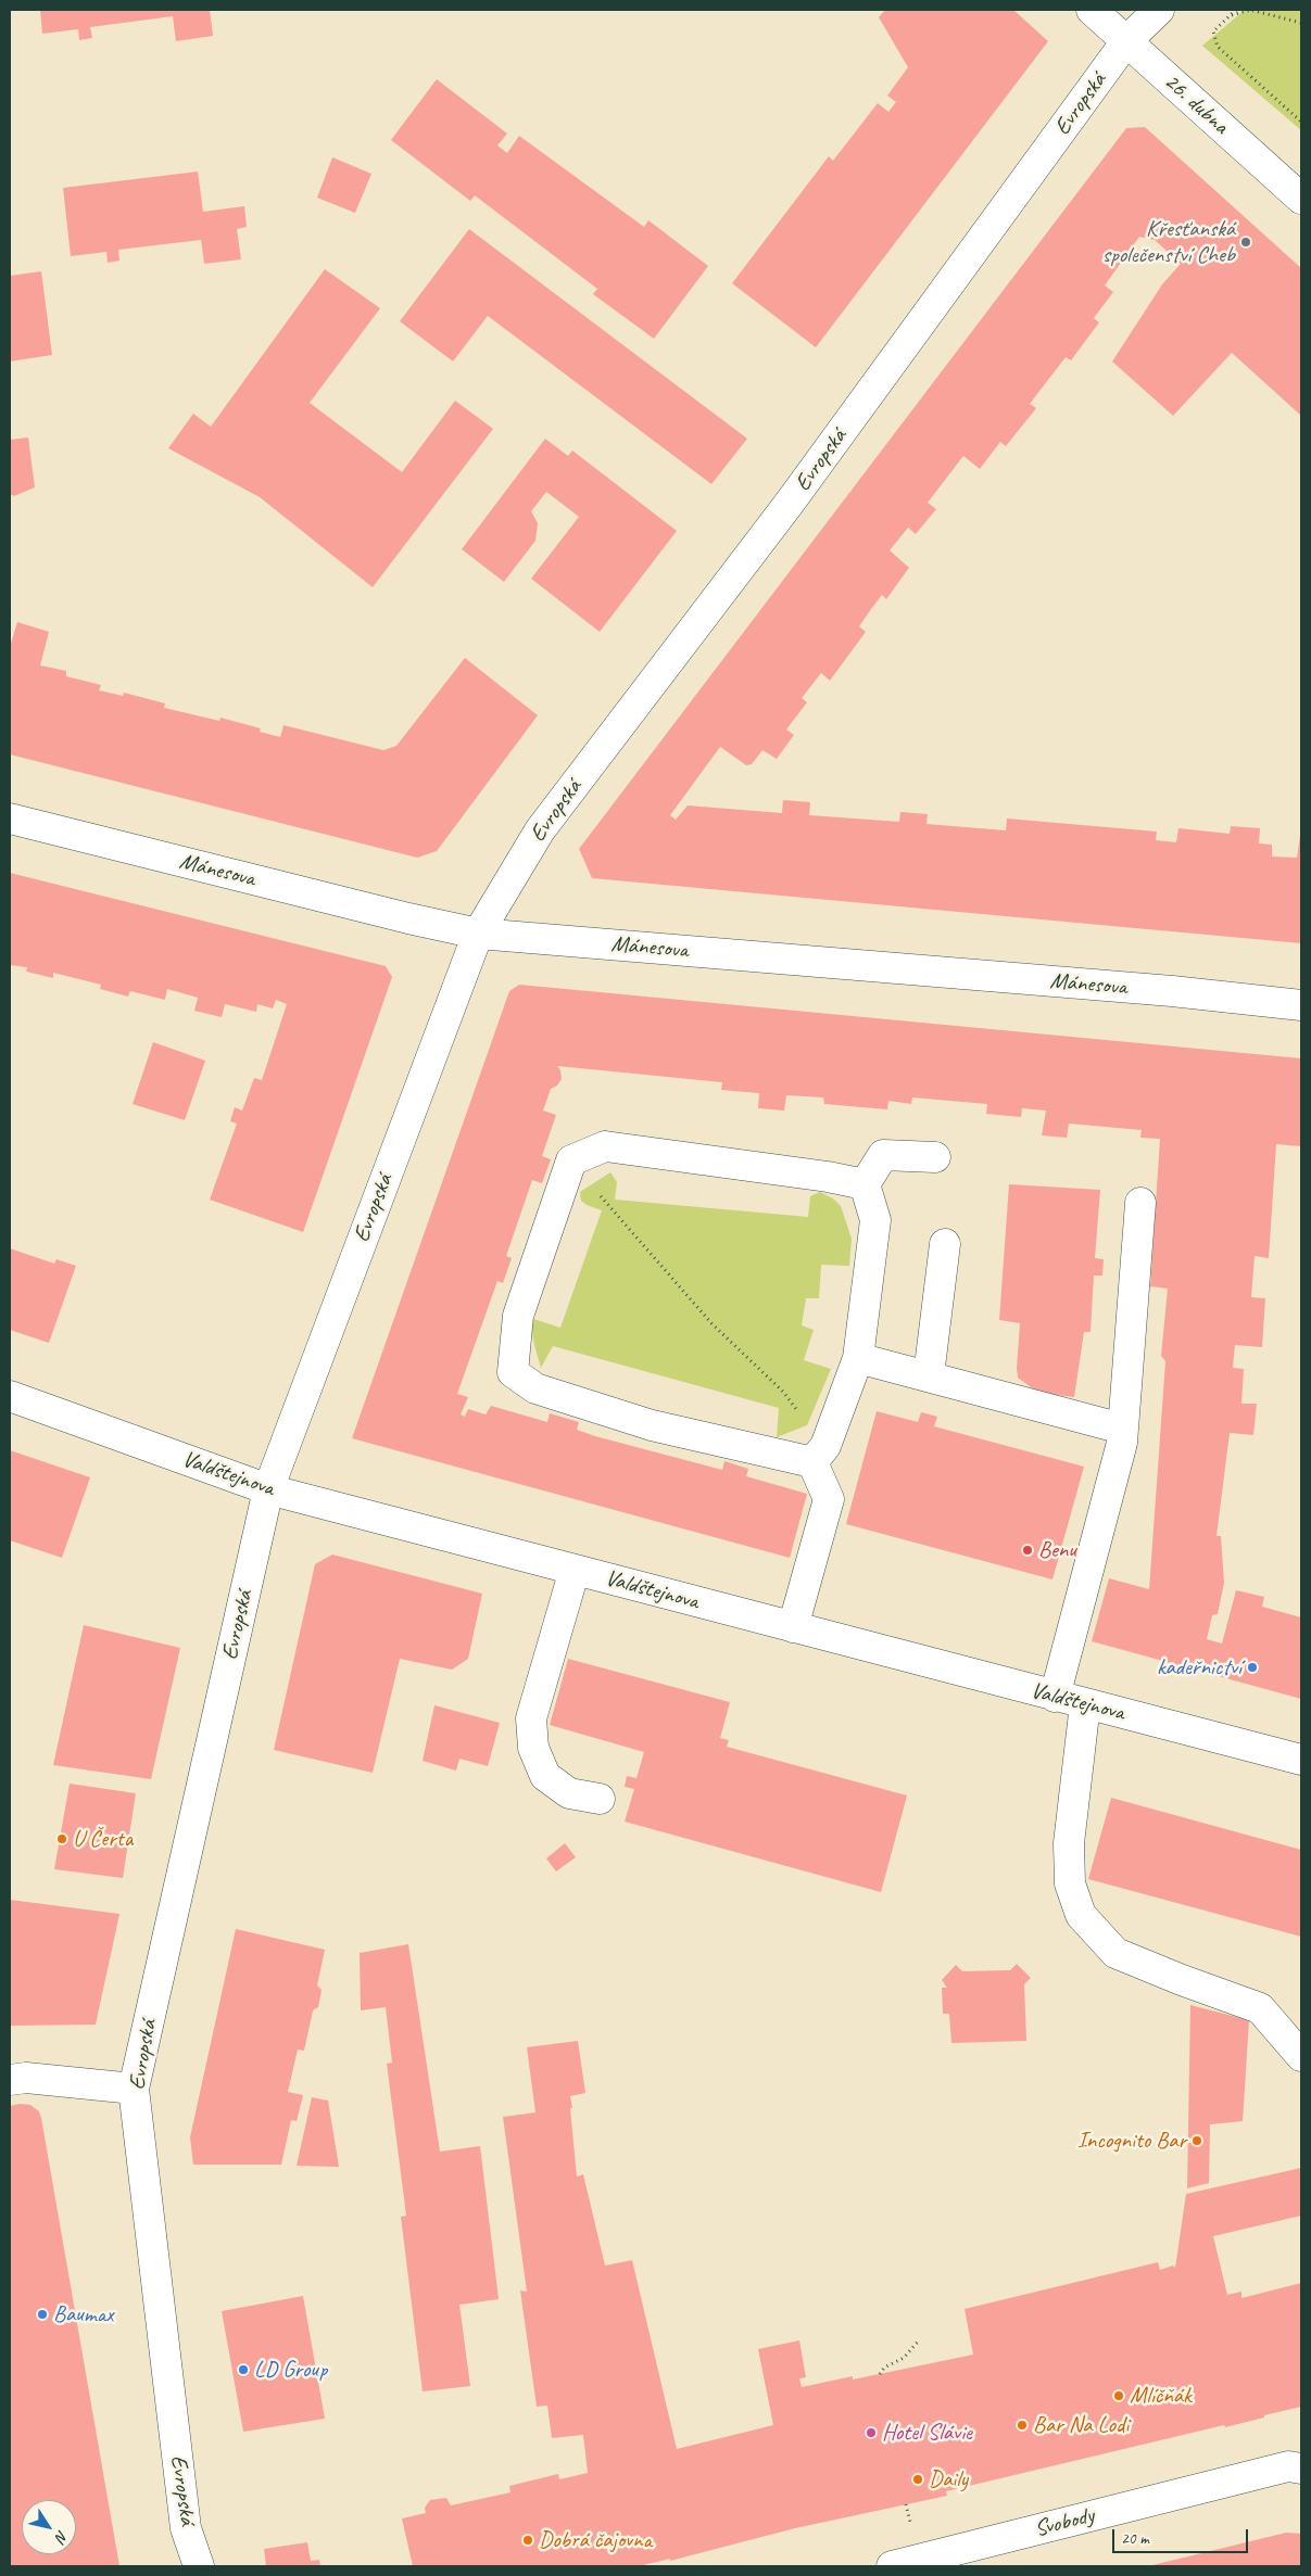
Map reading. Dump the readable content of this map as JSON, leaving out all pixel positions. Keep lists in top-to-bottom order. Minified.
{"streets":{"street":["Evropská","26. dubna","Mánesova","Valdštejnova","Svobody"]},"crossings":[["Evropská","26. dubna"],["Evropská","Mánesova"],["Evropská","Valdštejnova"]],"places":["Křesťanská společenství Cheb","Benu","kadeřnictví","U Čerta","Incognito Bar","Baumax","LD Group","Mlíčňák","Bar Na Lodi","Hotel Slávie","Daily","Dobrá čajovna"],"scale_bar":"20 m","north":"bottom right"}
